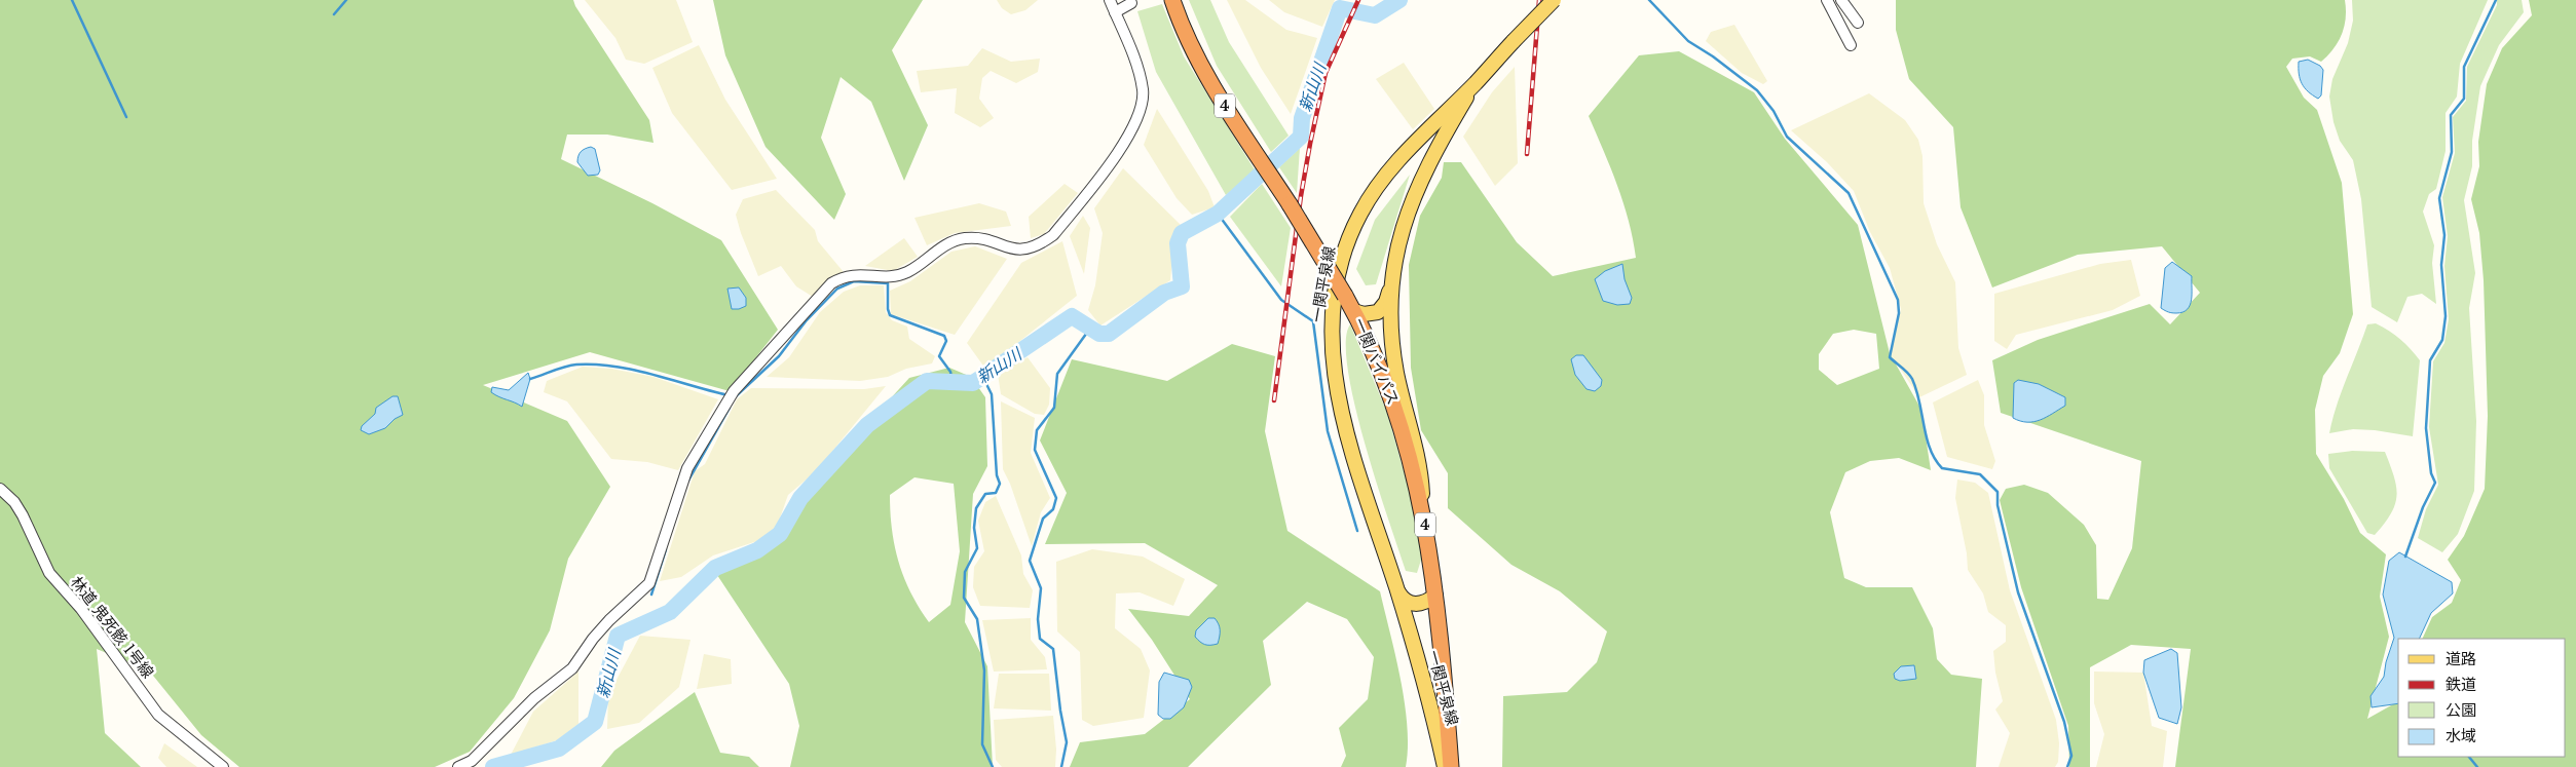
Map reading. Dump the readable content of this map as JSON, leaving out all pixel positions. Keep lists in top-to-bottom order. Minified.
{"streets":{"highway":["4","一関バイパス"],"main road":["一関平泉線"],"street":["林道 鬼死骸 1号線"]},"crossings":[["一関平泉線","一関バイパス"]],"water":["新山川"],"legend":["道路","鉄道","公園","水域"]}
